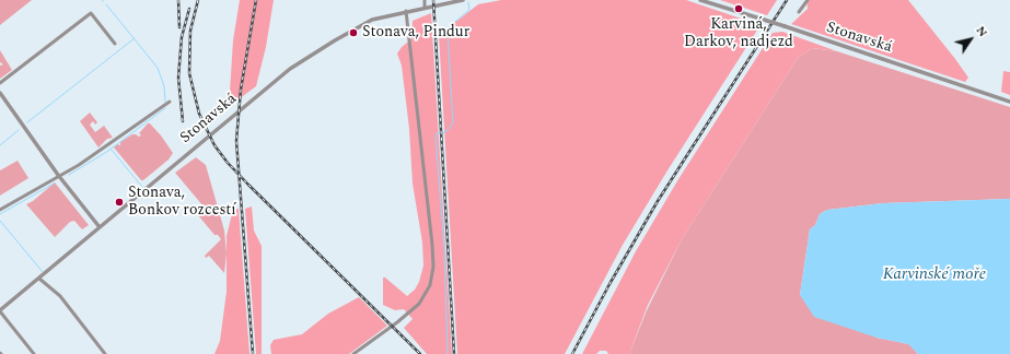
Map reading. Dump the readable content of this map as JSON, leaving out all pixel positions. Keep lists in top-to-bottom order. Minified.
{"streets":{"street":["Stonavská"]},"water":["Karvinské moře"],"places":["Karviná, Darkov, nadjezd","Stonava, Pindur","Stonava, Bonkov rozcestí"],"north":"top right"}
